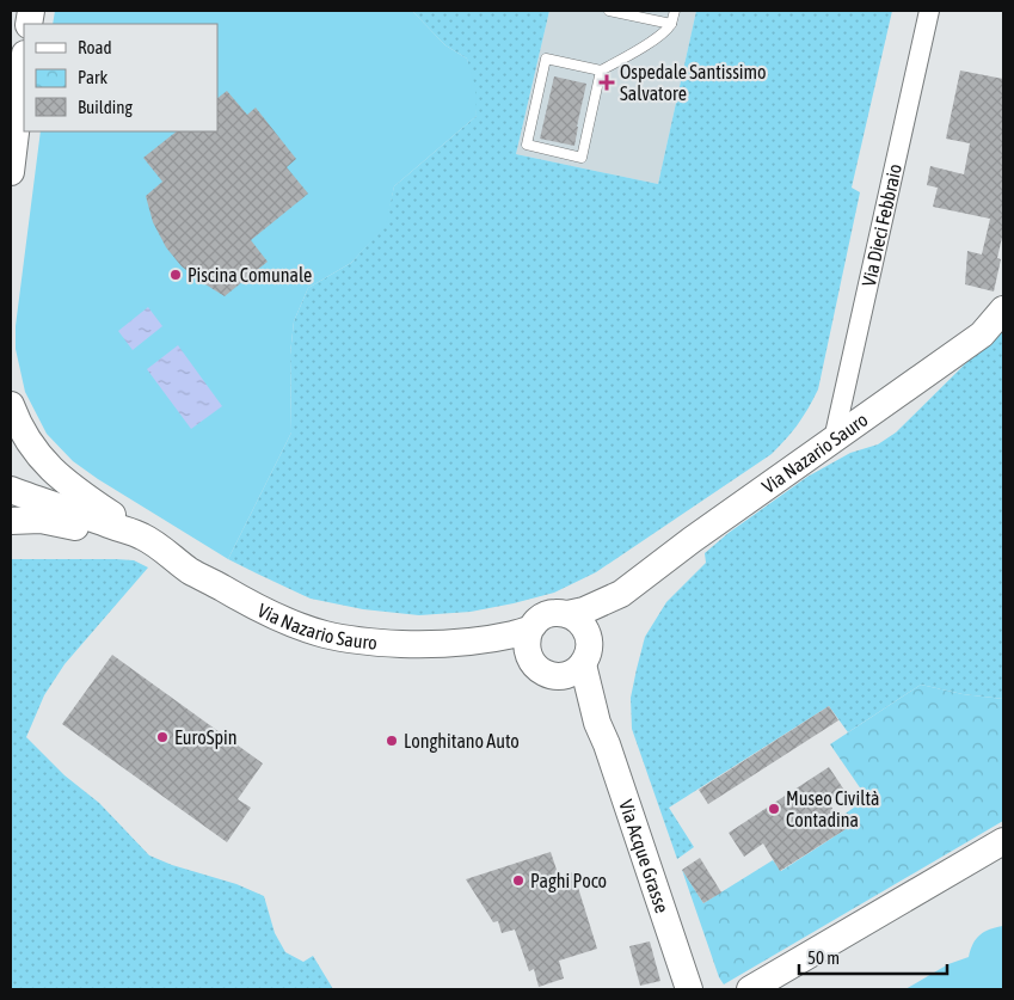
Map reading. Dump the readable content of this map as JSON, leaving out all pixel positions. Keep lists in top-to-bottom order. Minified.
{"streets":{"street":["Via Dieci Febbraio","Via Nazario Sauro","Via Acque Grasse"]},"crossings":[["Via Dieci Febbraio","Via Nazario Sauro"]],"places":{"health":["Ospedale Santissimo Salvatore"],"other":["Piscina Comunale","EuroSpin","Longhitano Auto","Museo Civiltà Contadina","Paghi Poco"]},"legend":["Road","Park","Building"],"scale_bar":"50 m"}
